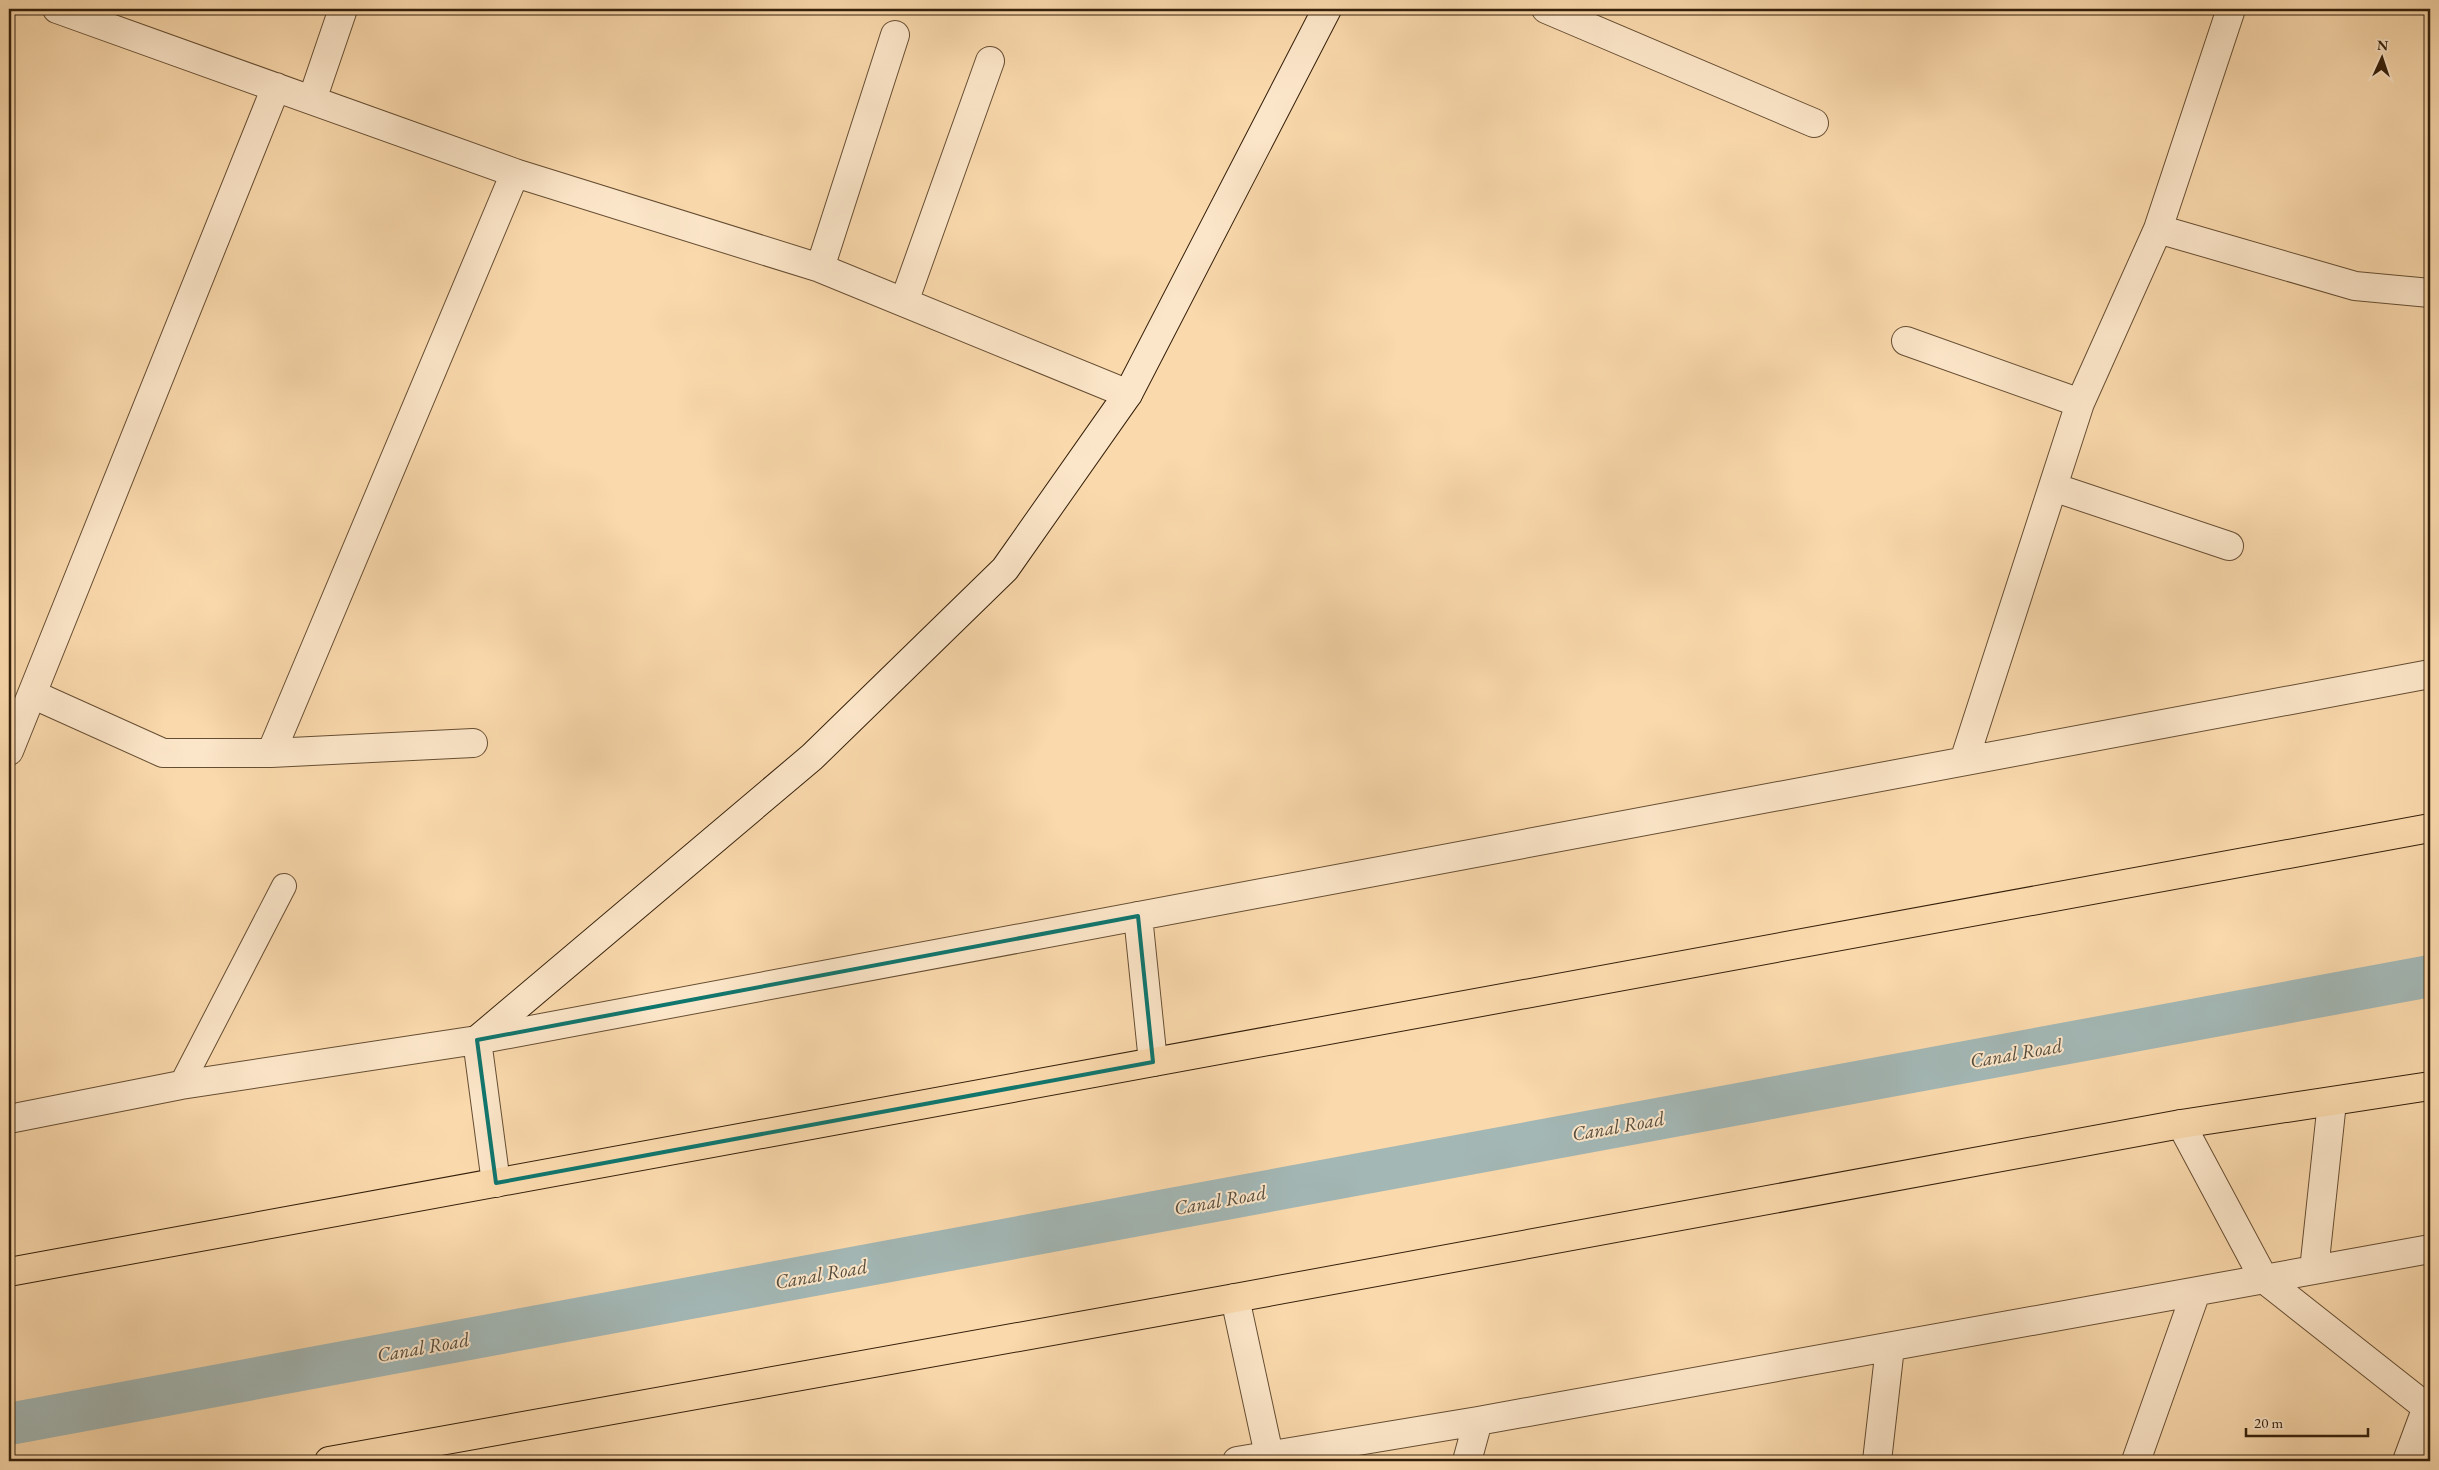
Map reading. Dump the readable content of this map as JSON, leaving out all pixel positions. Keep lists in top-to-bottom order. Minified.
{"water":["Canal Road"],"scale_bar":"20 m","north":"top"}
